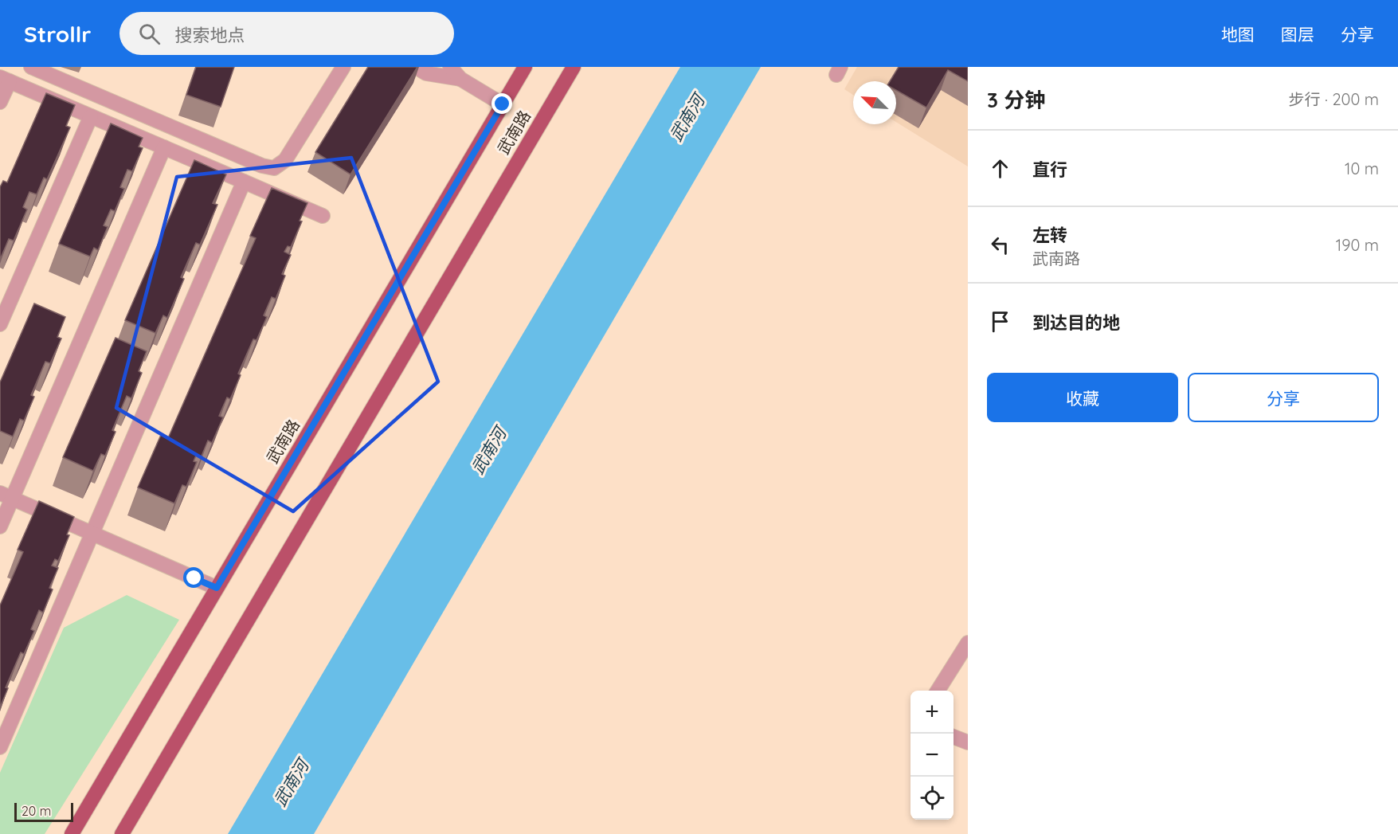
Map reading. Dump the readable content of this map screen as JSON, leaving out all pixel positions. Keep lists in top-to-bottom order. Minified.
{"streets":{"main road":["武南路"]},"water":["武南河"],"scale_bar":"20 m","north":"top left","page":{"header":"Strollr","search":"搜索地点","nav":["地图","图层","分享"],"heading":["3 分钟","步行 · 200 m"],"list":[["直行","10 m"],["左转","武南路","190 m"],"到达目的地"],"buttons":["收藏","分享"],"map_buttons":["+","−"],"scale":"20 m"}}
